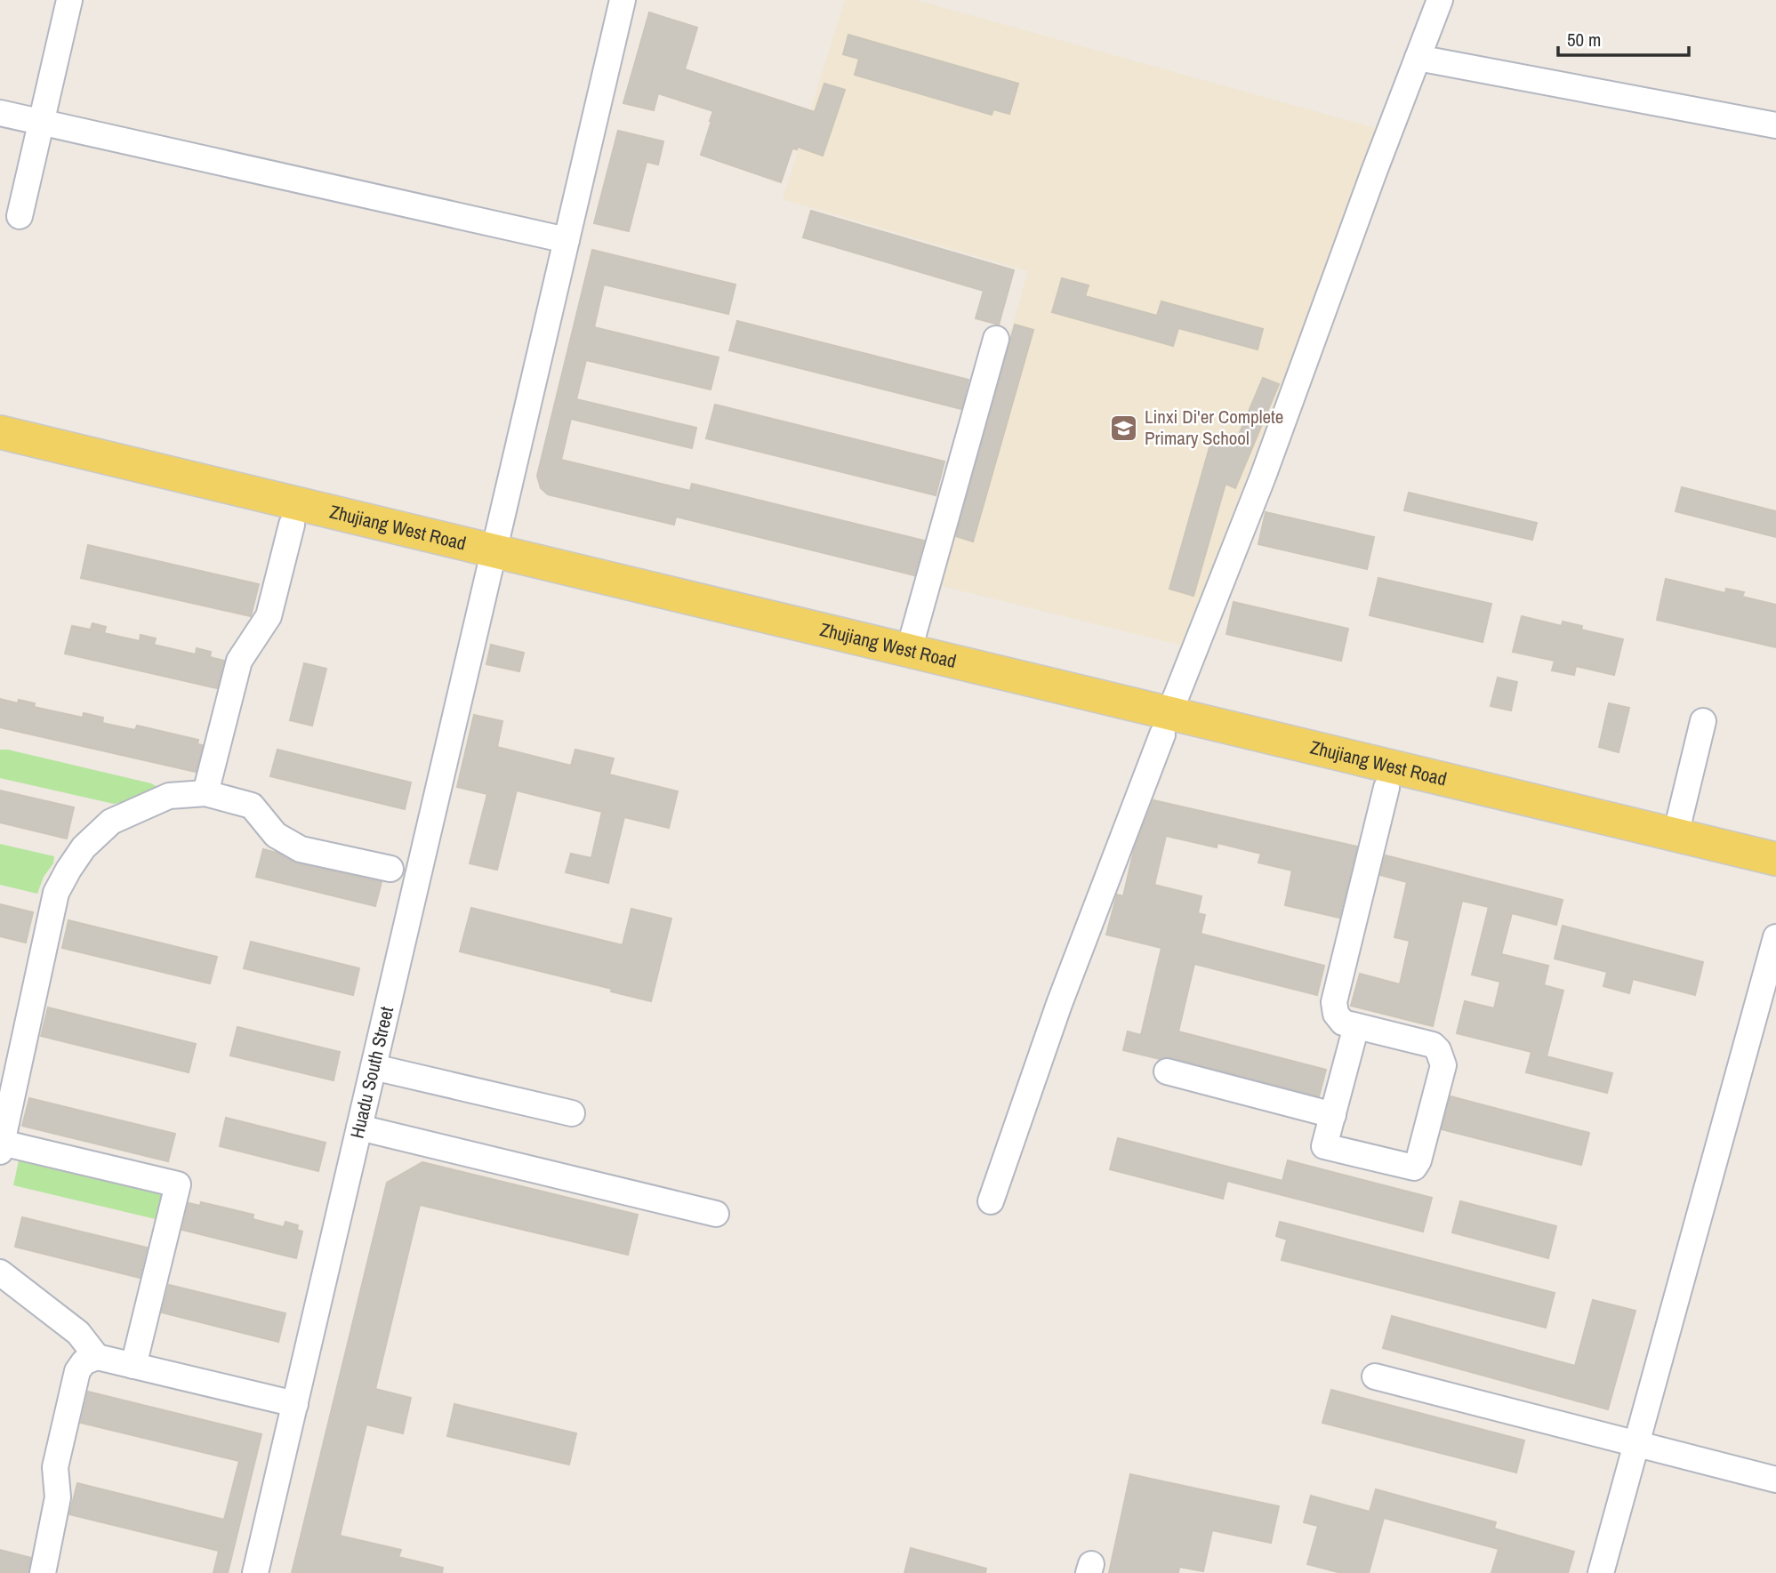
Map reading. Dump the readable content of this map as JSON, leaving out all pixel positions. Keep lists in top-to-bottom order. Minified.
{"streets":{"main road":["Zhujiang West Road"],"street":["Huadu South Street"]},"crossings":[["Zhujiang West Road","Huadu South Street"]],"places":{"school or university":["Linxi Di'er Complete Primary School"]},"scale_bar":"50 m"}
